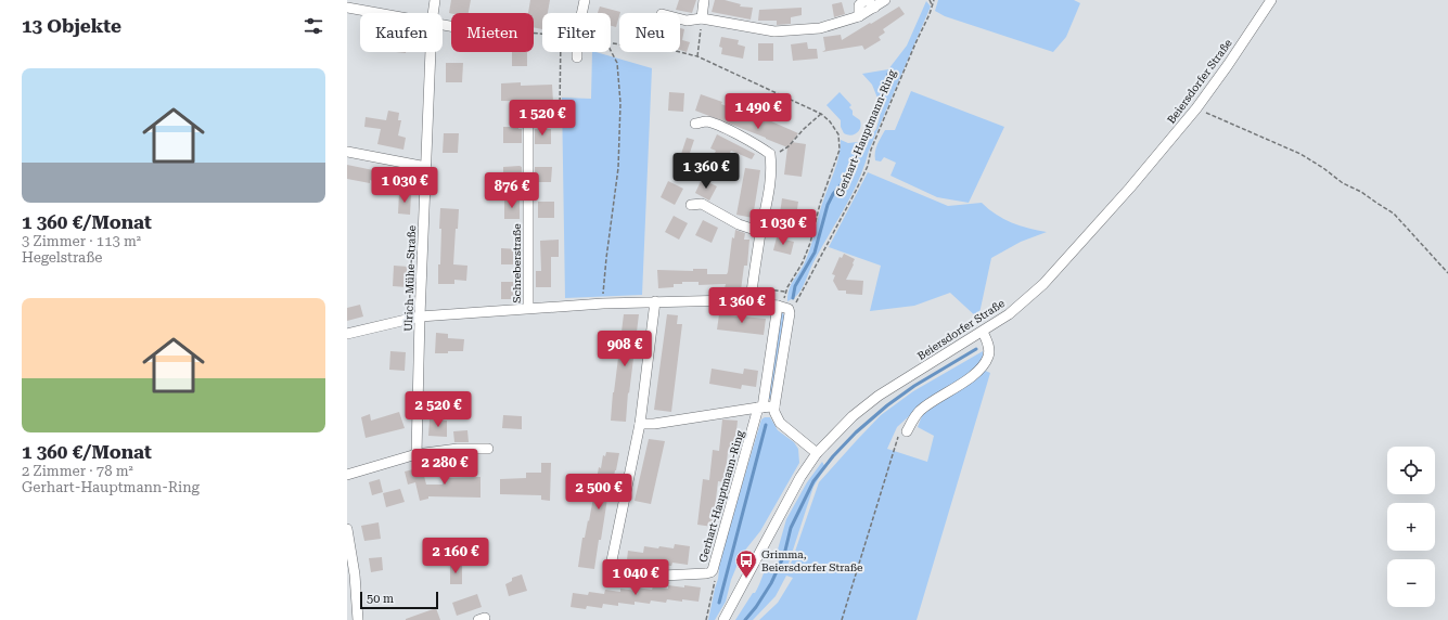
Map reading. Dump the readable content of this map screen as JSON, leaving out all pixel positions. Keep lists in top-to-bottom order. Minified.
{"streets":{"street":["Beiersdorfer Straße","Gerhart-Hauptmann-Ring","Schreberstraße","Ulrich-Mühe-Straße"]},"crossings":[["Schreberstraße","Ulrich-Mühe-Straße"]],"places":{"bus stop":["Grimma, Beiersdorfer Straße"]},"scale_bar":"50 m","page":{"heading":"13 Objekte","chip":["Kaufen","Mieten","Filter","Neu"],"list":[{"name":"1 360 €/Monat","note":"3 Zimmer · 113 m² · Hegelstraße"},{"name":"1 360 €/Monat","note":"2 Zimmer · 78 m² · Gerhart-Hauptmann-Ring"}],"price":["1 490 €","1 520 €","1 360 €","1 030 €","876 €","1 030 €","1 360 €","908 €","2 520 €","2 280 €","2 500 €","2 160 €","1 040 €"],"map_buttons":["+","−"],"scale":"50 m"}}
